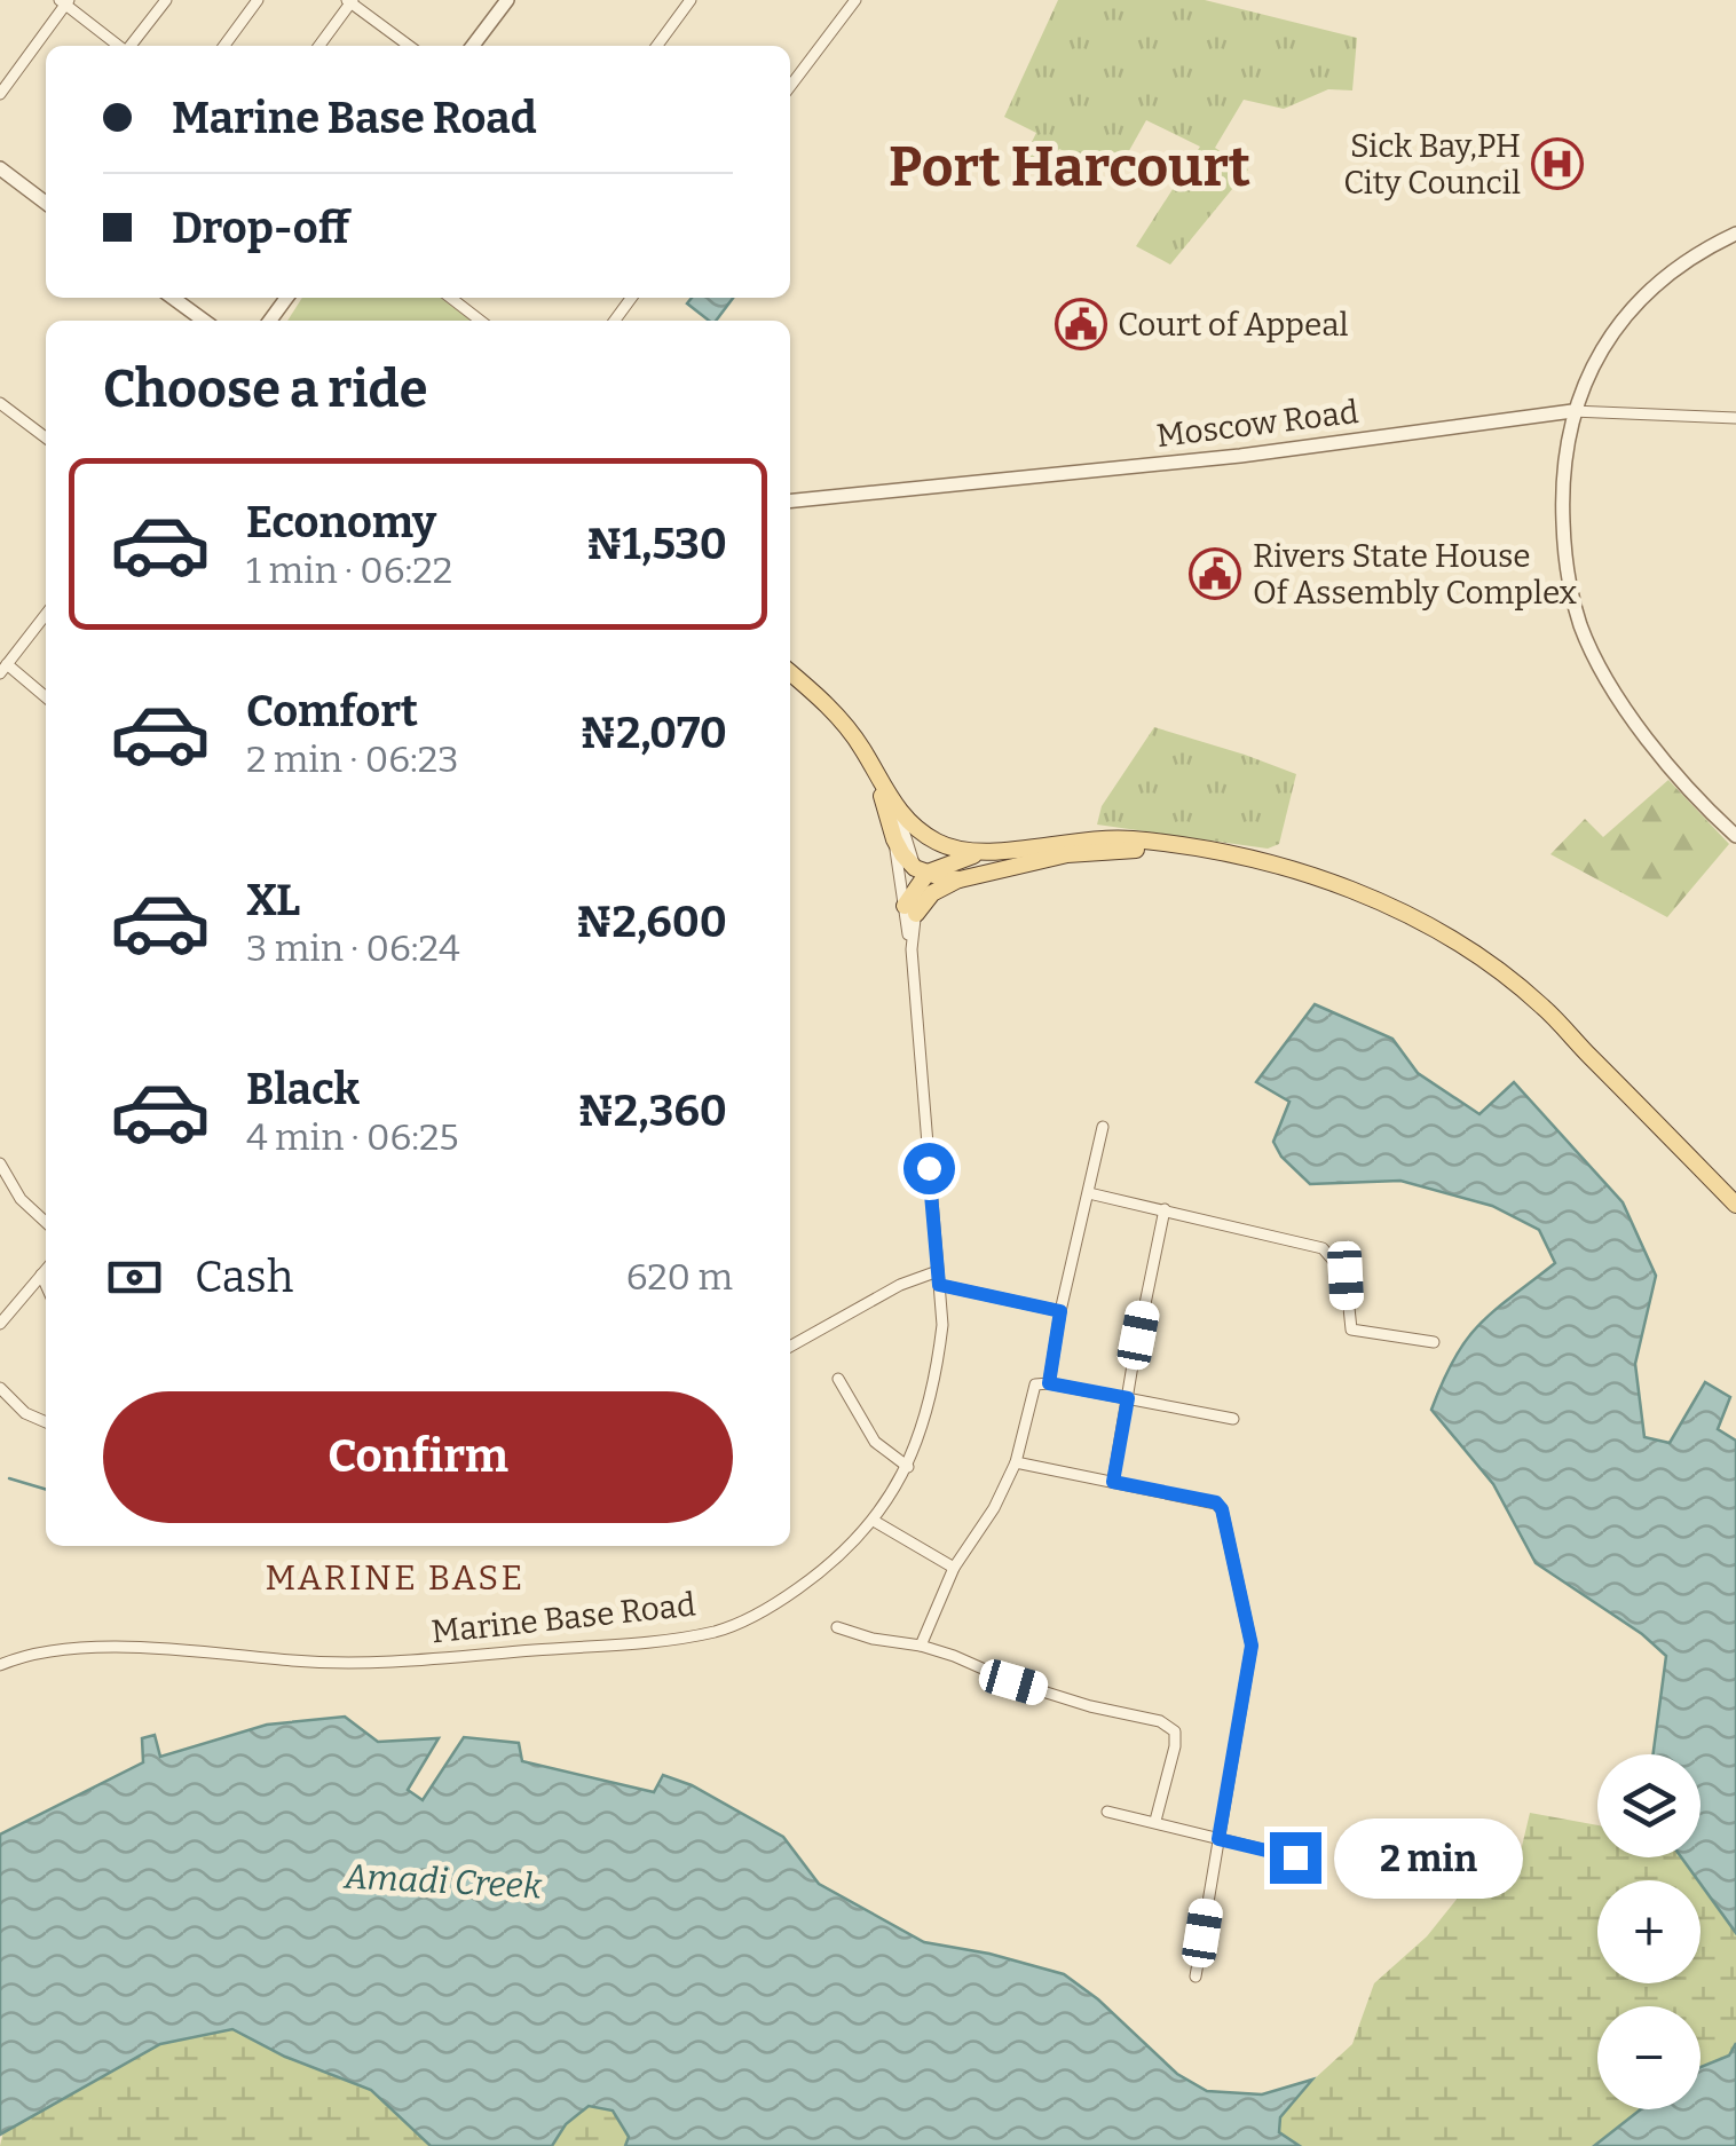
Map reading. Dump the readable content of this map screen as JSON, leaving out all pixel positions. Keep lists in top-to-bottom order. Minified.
{"streets":{"street":["Moscow Road","Marine Base Road"]},"districts":["Port Harcourt","MARINE BASE"],"water":["Amadi Creek"],"places":{"hospital":["Sick Bay,PH City Council"],"public building":["Court of Appeal","Rivers State House Of Assembly Complex"]},"page":{"banner":["Marine Base Road","Drop-off"],"heading":"Choose a ride","list":[{"name":"Economy","note":"1 min · 06:22","value":"₦1,530"},{"name":"Comfort","note":"2 min · 06:23","value":"₦2,070"},{"name":"XL","note":"3 min · 06:24","value":"₦2,600"},{"name":"Black","note":"4 min · 06:25","value":"₦2,360"}],"pay":["Cash","620 m"],"buttons":"Confirm","map_buttons":["+","−"],"bubble":"2 min"}}
